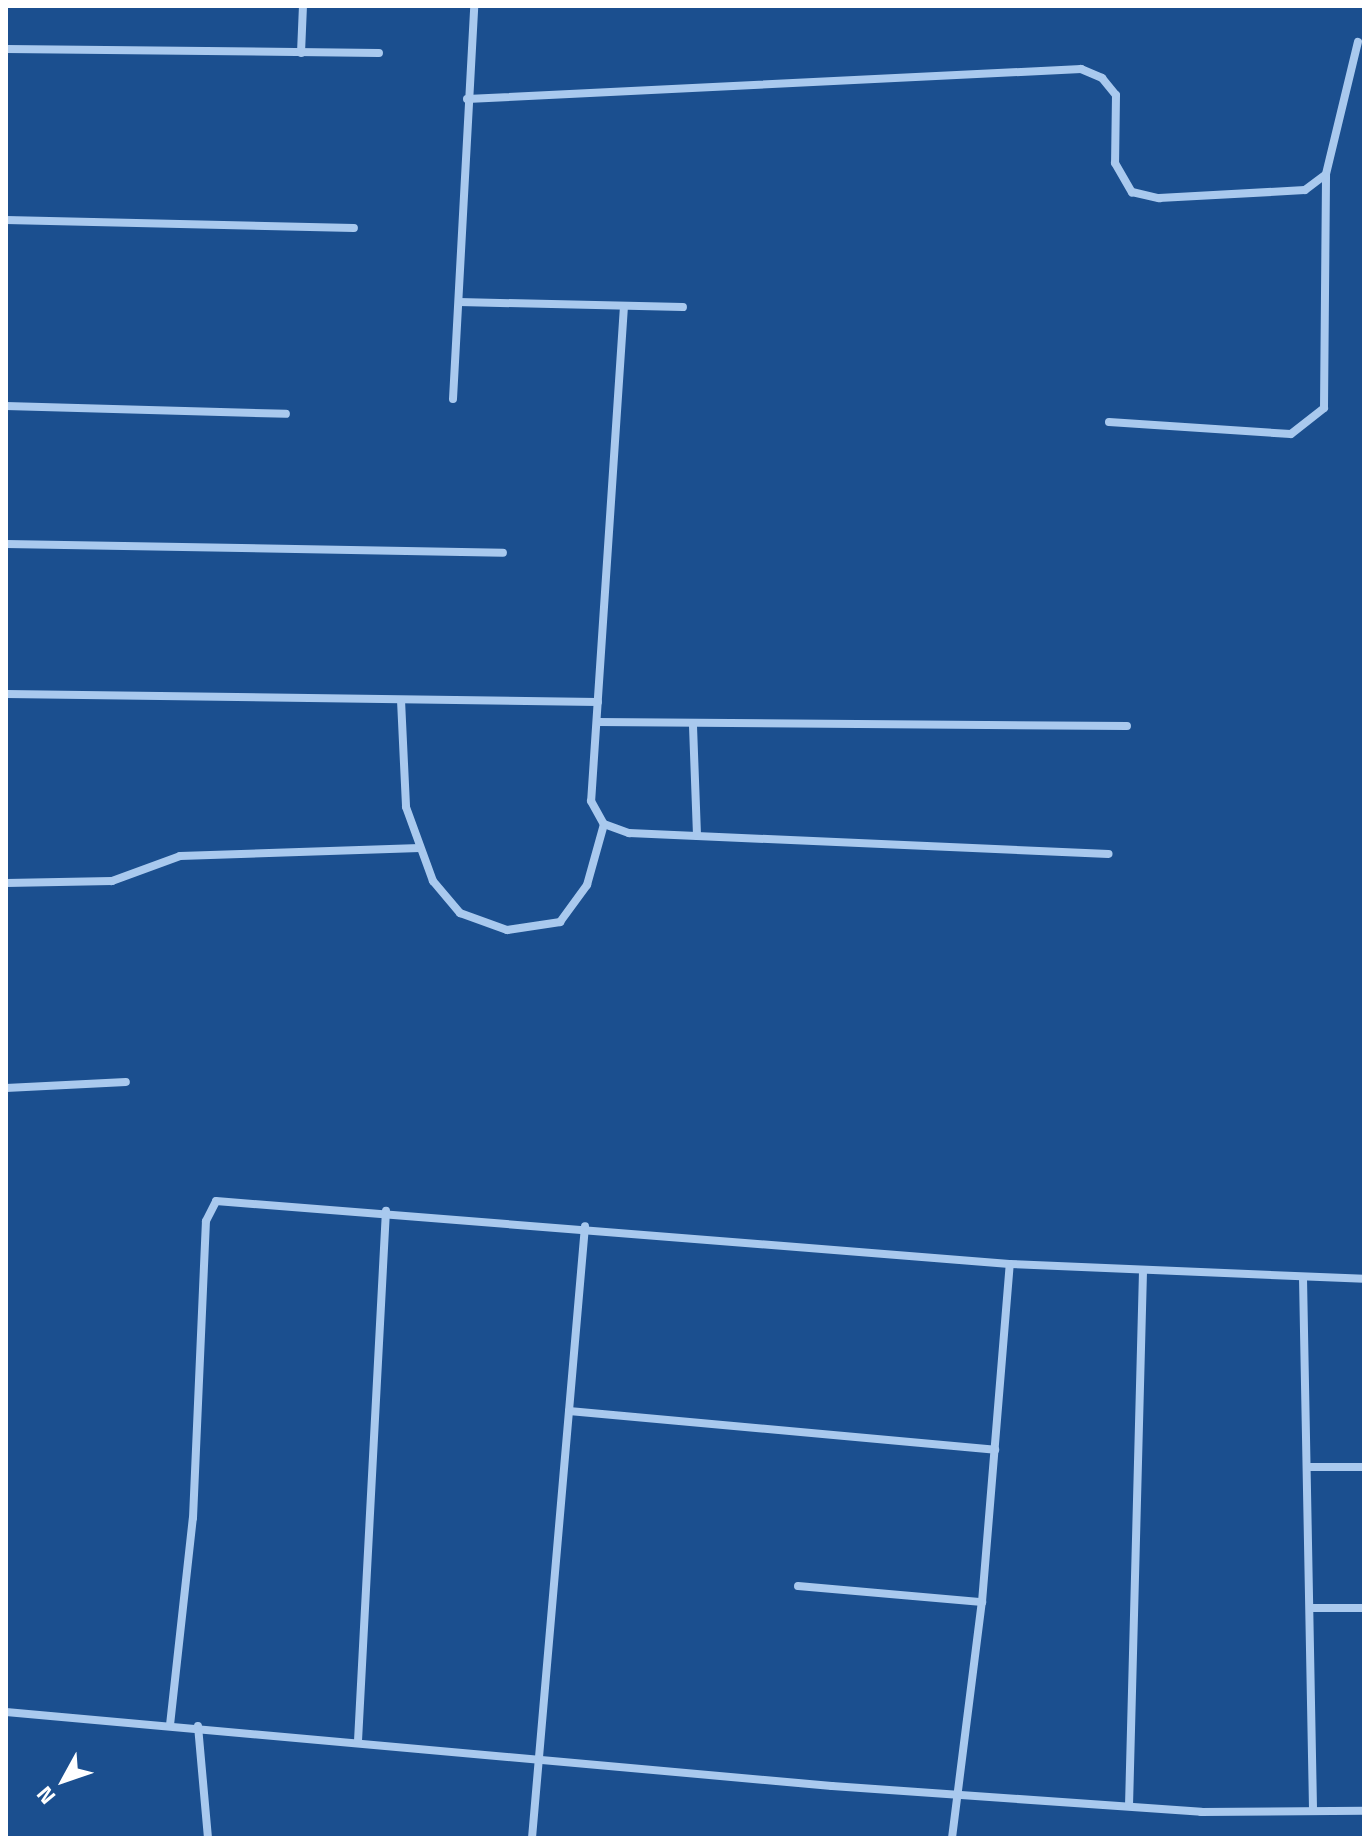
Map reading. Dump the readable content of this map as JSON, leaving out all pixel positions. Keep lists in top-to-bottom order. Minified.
{"north":"bottom left"}
